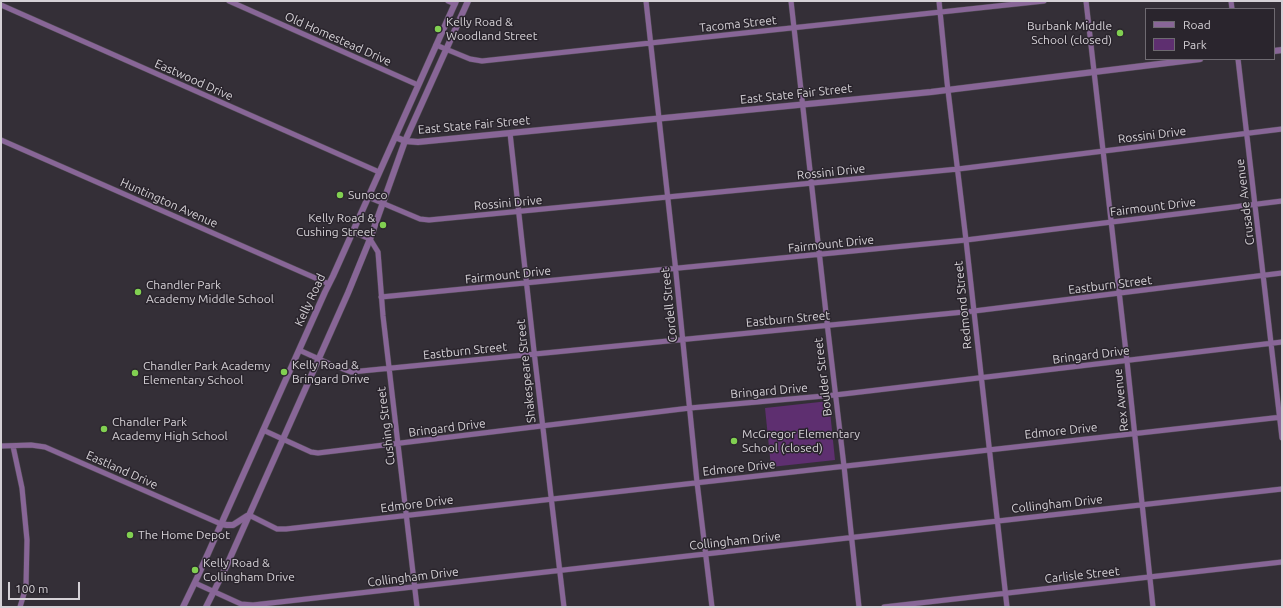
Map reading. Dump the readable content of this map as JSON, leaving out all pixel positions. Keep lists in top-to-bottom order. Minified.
{"streets":{"street":["Tacoma Street","Old Homestead Drive","Eastwood Drive","East State Fair Street","Rossini Drive","Crusade Avenue","Huntington Avenue","Fairmount Drive","Eastburn Street","Kelly Road","Cordell Street","Redmond Street","Bringard Drive","Shakespeare Street","Boulder Street","Rex Avenue","Cushing Street","Edmore Drive","Eastland Drive","Collingham Drive","Carlisle Street"]},"crossings":[["Tacoma Street","Kelly Road"],["Tacoma Street","Cordell Street"],["Tacoma Street","Redmond Street"],["Tacoma Street","Boulder Street"],["Old Homestead Drive","Kelly Road"],["Eastwood Drive","Kelly Road"],["East State Fair Street","Kelly Road"],["East State Fair Street","Cordell Street"],["East State Fair Street","Redmond Street"],["East State Fair Street","Shakespeare Street"],["East State Fair Street","Boulder Street"],["East State Fair Street","Rex Avenue"],["Rossini Drive","Crusade Avenue"],["Rossini Drive","Kelly Road"],["Rossini Drive","Cordell Street"],["Rossini Drive","Redmond Street"],["Rossini Drive","Shakespeare Street"],["Rossini Drive","Boulder Street"],["Rossini Drive","Rex Avenue"],["Crusade Avenue","Fairmount Drive"],["Crusade Avenue","Eastburn Street"],["Crusade Avenue","Bringard Drive"],["Crusade Avenue","Edmore Drive"],["Huntington Avenue","Kelly Road"],["Fairmount Drive","Cordell Street"],["Fairmount Drive","Redmond Street"],["Fairmount Drive","Shakespeare Street"],["Fairmount Drive","Boulder Street"],["Fairmount Drive","Rex Avenue"],["Fairmount Drive","Cushing Street"],["Eastburn Street","Kelly Road"],["Eastburn Street","Cordell Street"],["Eastburn Street","Redmond Street"],["Eastburn Street","Shakespeare Street"],["Eastburn Street","Boulder Street"],["Eastburn Street","Rex Avenue"],["Eastburn Street","Cushing Street"],["Kelly Road","Bringard Drive"],["Kelly Road","Eastland Drive"],["Kelly Road","Collingham Drive"],["Cordell Street","Bringard Drive"],["Cordell Street","Edmore Drive"],["Cordell Street","Collingham Drive"],["Redmond Street","Bringard Drive"],["Redmond Street","Edmore Drive"],["Redmond Street","Collingham Drive"],["Redmond Street","Carlisle Street"],["Bringard Drive","Shakespeare Street"],["Bringard Drive","Boulder Street"],["Bringard Drive","Rex Avenue"],["Bringard Drive","Cushing Street"],["Shakespeare Street","Edmore Drive"],["Shakespeare Street","Collingham Drive"],["Boulder Street","Edmore Drive"],["Boulder Street","Collingham Drive"],["Rex Avenue","Edmore Drive"],["Rex Avenue","Collingham Drive"],["Rex Avenue","Carlisle Street"],["Cushing Street","Edmore Drive"],["Cushing Street","Collingham Drive"]],"places":["Kelly Road & Woodland Street","Burbank Middle School (closed)","Sunoco","Kelly Road & Cushing Street","Chandler Park Academy Middle School","Kelly Road & Bringard Drive","Chandler Park Academy Elementary School","Chandler Park Academy High School","McGregor Elementary School (closed)","The Home Depot","Kelly Road & Collingham Drive"],"legend":["Road","Park"],"scale_bar":"100 m"}
